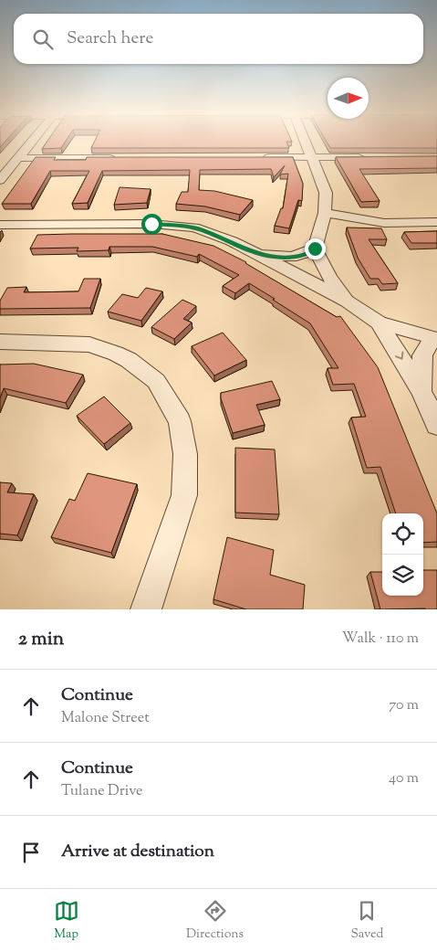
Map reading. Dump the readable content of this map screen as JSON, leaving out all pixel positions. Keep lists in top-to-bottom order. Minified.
{"north":"right","page":{"search":"Search here","heading":["2 min","Walk · 110 m"],"list":[["Continue","Malone Street","70 m"],["Continue","Tulane Drive","40 m"],"Arrive at destination"],"nav":["Map","Directions","Saved"]}}
